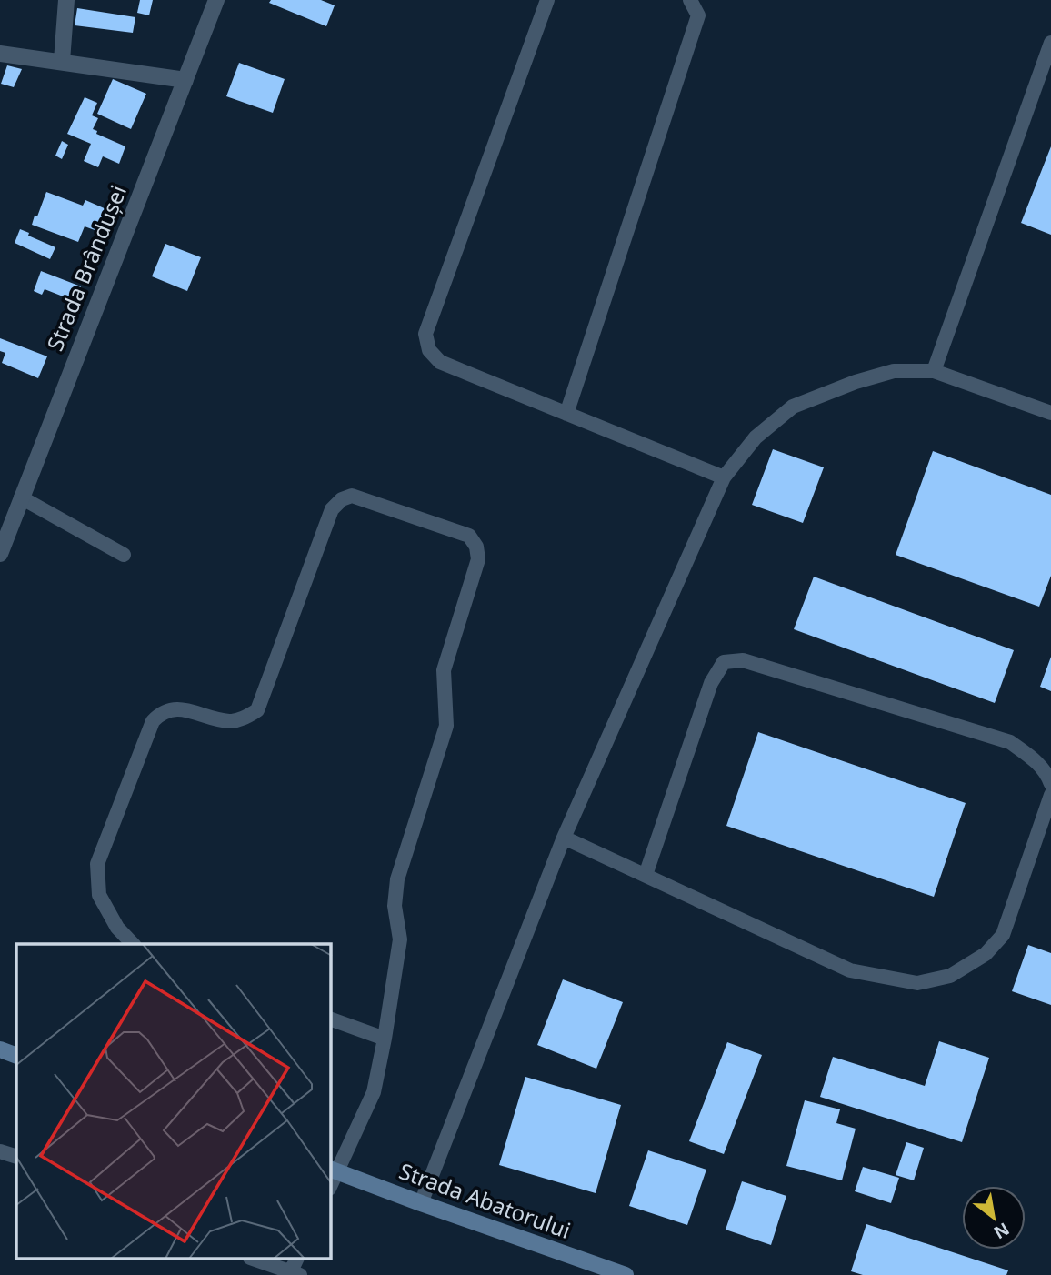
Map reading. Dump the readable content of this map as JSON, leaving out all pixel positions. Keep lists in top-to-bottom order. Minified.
{"streets":{"street":["Strada Brândușei","Strada Abatorului"]},"north":"bottom right"}
